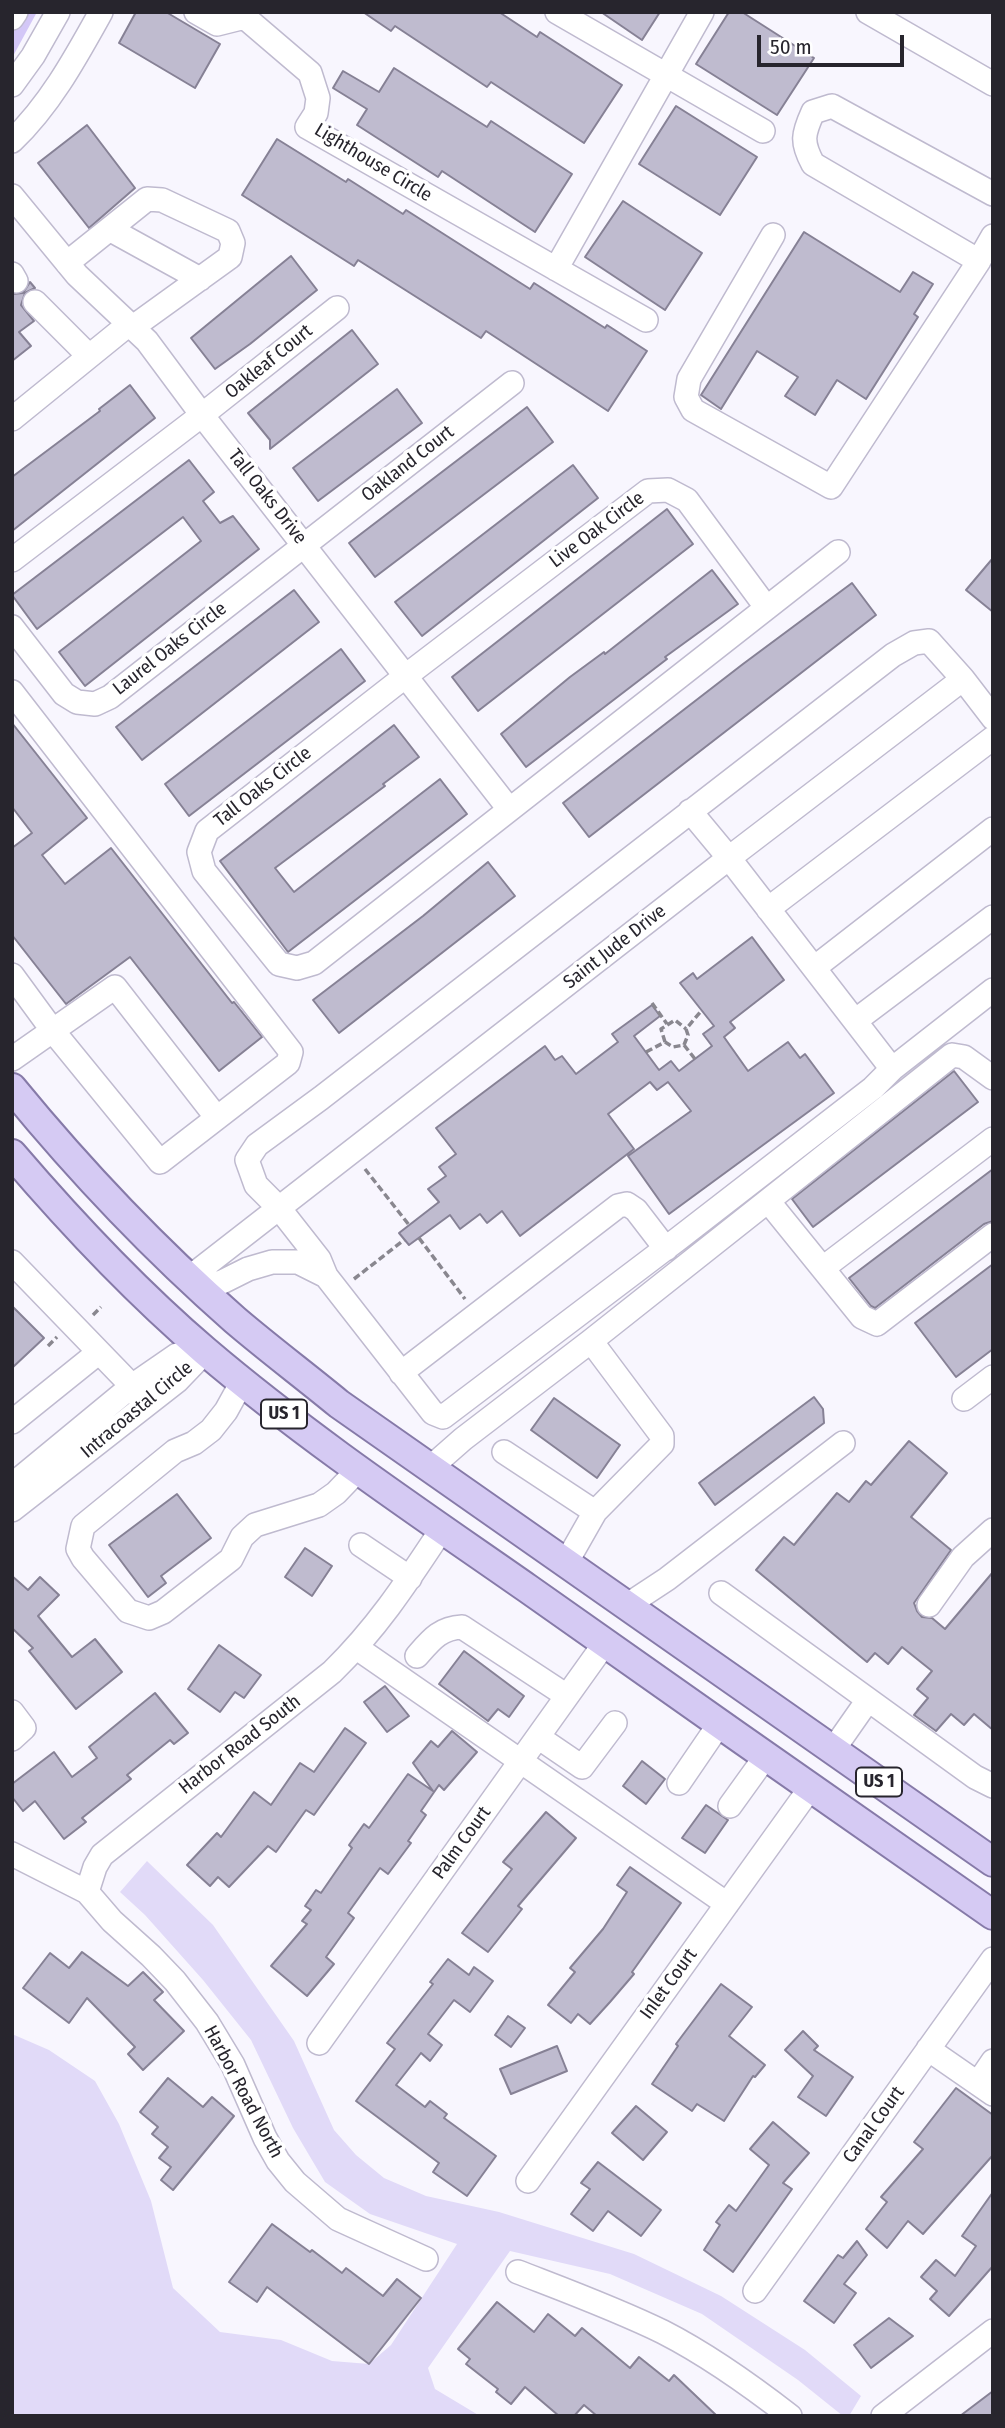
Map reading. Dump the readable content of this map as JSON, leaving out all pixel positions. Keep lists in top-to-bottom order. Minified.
{"streets":{"main road":["US 1"],"street":["Lighthouse Circle","Oakleaf Court","Oakland Court","Tall Oaks Drive","Live Oak Circle","Laurel Oaks Circle","Tall Oaks Circle","Saint Jude Drive","Intracoastal Circle","Harbor Road South","Palm Court","Inlet Court","Harbor Road North","Canal Court"]},"crossings":[["Oakleaf Court","Tall Oaks Drive"],["Oakland Court","Tall Oaks Drive"],["Oakland Court","Laurel Oaks Circle"],["Tall Oaks Drive","Live Oak Circle"],["Tall Oaks Drive","Laurel Oaks Circle"],["Tall Oaks Drive","Tall Oaks Circle"],["Live Oak Circle","Tall Oaks Circle"],["Saint Jude Drive","US 1"],["Intracoastal Circle","US 1"],["US 1","Harbor Road South"],["US 1","Palm Court"],["US 1","Inlet Court"],["Harbor Road South","Harbor Road North"]],"scale_bar":"50 m"}
